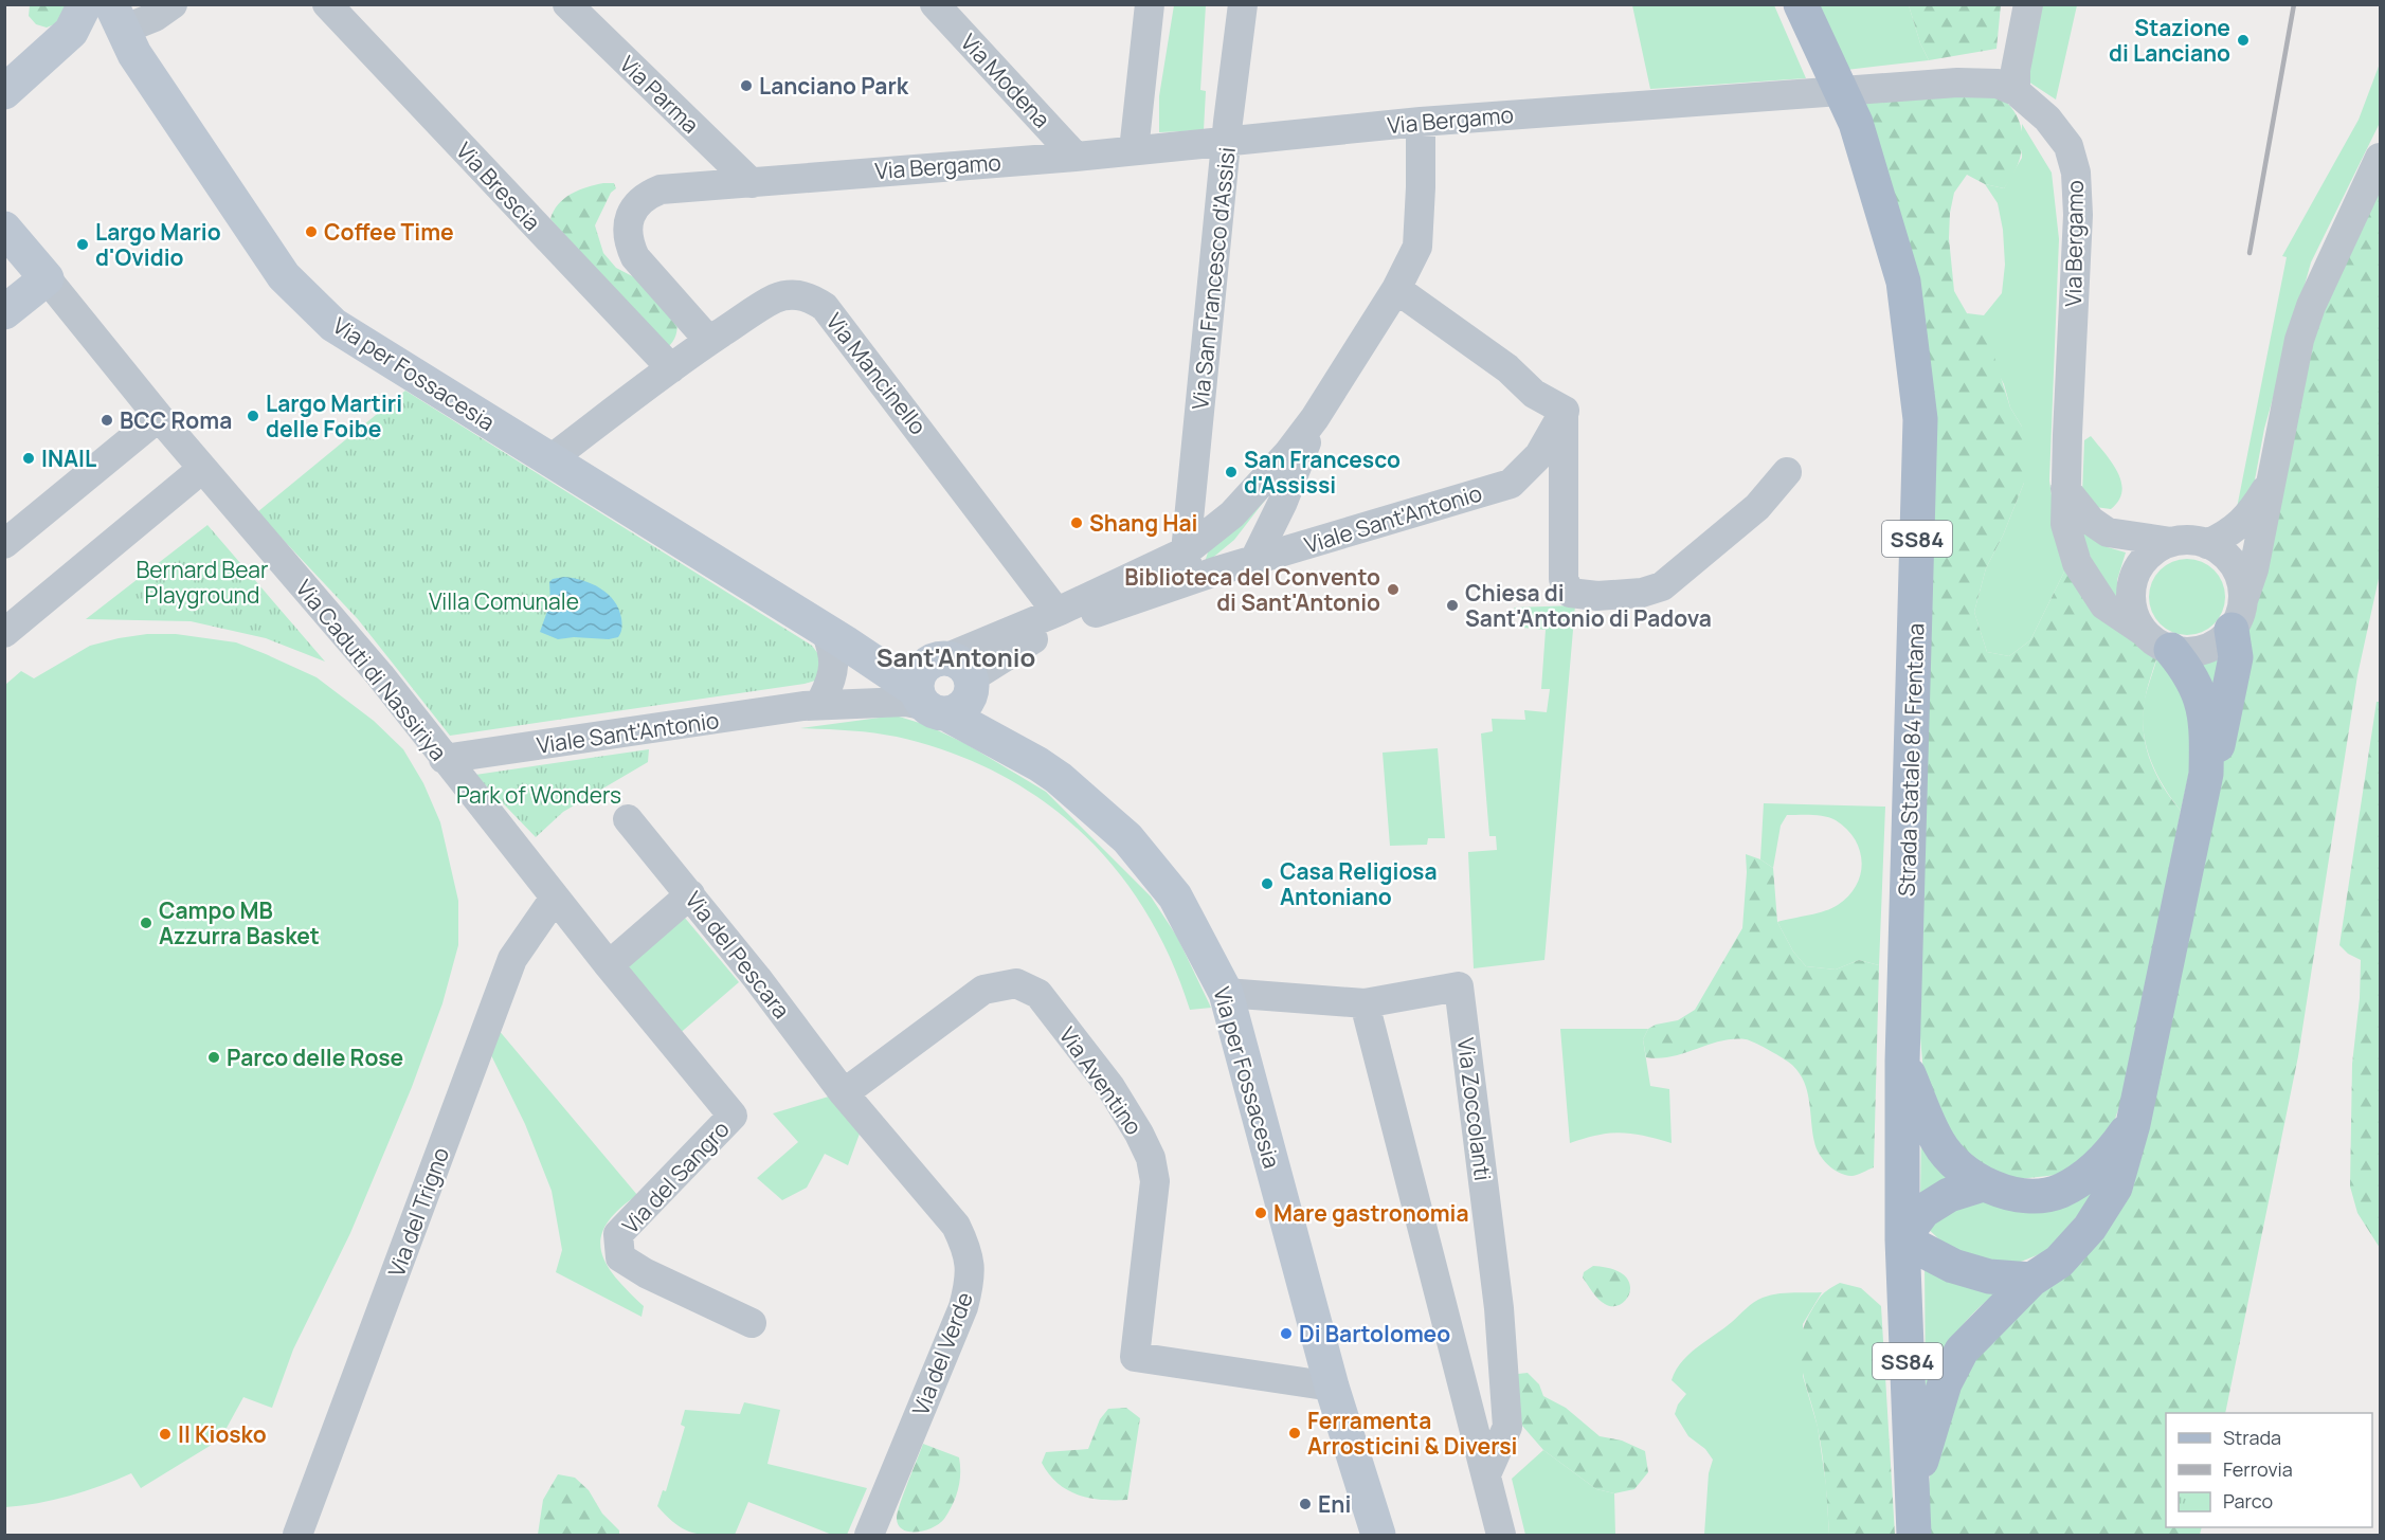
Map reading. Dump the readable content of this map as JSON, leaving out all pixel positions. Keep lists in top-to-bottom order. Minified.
{"streets":{"main road":["SS84","Strada Statale 84 Frentana"],"street":["Via Modena","Via Parma","Via Bergamo","Via Brescia","Via San Francesco d'Assisi","Via per Fossacesia","Via Mancinello","Viale Sant'Antonio","Via Caduti di Nassiriya","Via del Pescara","Via Aventino","Via Zoccolanti","Via del Sangro","Via del Trigno","Via del Verde"]},"crossings":[["Via Modena","Via Bergamo"],["Via Parma","Via Bergamo"],["Via Bergamo","Via Mancinello"],["Via Brescia","Via Mancinello"],["Via San Francesco d'Assisi","Viale Sant'Antonio"],["Via per Fossacesia","Via Mancinello"],["Via per Fossacesia","Viale Sant'Antonio"],["Via per Fossacesia","Via Aventino"],["Via Mancinello","Viale Sant'Antonio"],["Viale Sant'Antonio","Via Caduti di Nassiriya"],["Via Caduti di Nassiriya","Via del Sangro"],["Via Caduti di Nassiriya","Via del Trigno"],["Via del Pescara","Via Aventino"],["Via del Pescara","Via del Verde"],["Via Aventino","Via del Verde"],["Via del Sangro","Via del Trigno"]],"districts":["Sant'Antonio"],"parks":["Bernard Bear Playground","Villa Comunale","Park of Wonders"],"places":["Stazione di Lanciano","Lanciano Park","Coffee Time","Largo Mario d'Ovidio","Largo Martiri delle Foibe","BCC Roma","INAIL","San Francesco d'Assissi","Shang Hai","Biblioteca del Convento di Sant'Antonio","Chiesa di Sant'Antonio di Padova","Casa Religiosa Antoniano","Campo MB Azzurra Basket","Parco delle Rose","Mare gastronomia","Di Bartolomeo","Ferramenta Arrosticini & Diversi","Il Kiosko","Eni"],"legend":["Strada","Ferrovia","Parco"]}
